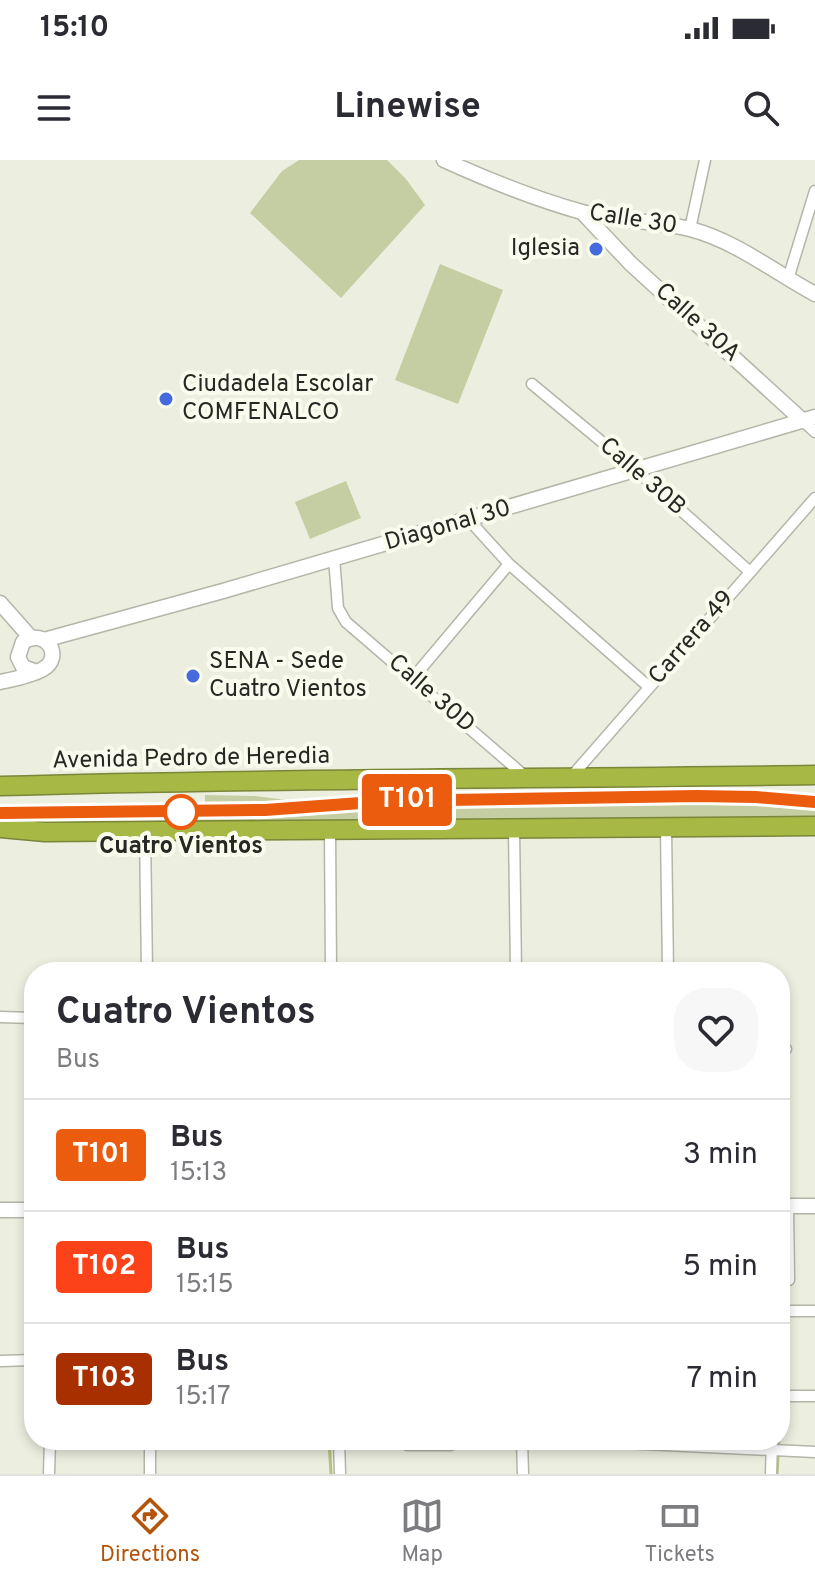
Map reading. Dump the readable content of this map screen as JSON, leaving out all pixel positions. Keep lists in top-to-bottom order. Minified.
{"streets":{"highway":["Avenida Pedro de Heredia"],"street":["Calle 30","Calle 30A","Calle 30B","Diagonal 30","Carrera 49","Calle 30D"]},"crossings":[["Calle 30","Calle 30A"],["Calle 30A","Diagonal 30"],["Calle 30B","Diagonal 30"],["Calle 30B","Carrera 49"],["Diagonal 30","Calle 30D"],["Carrera 49","Avenida Pedro de Heredia"],["Calle 30D","Avenida Pedro de Heredia"]],"places":["Iglesia","Ciudadela Escolar COMFENALCO","SENA - Sede Cuatro Vientos","Cuatro Vientos"],"lines":["bus line T101"],"page":{"status":"15:10","header":"Linewise","on_map":"T101","heading":["Cuatro Vientos","Bus"],"list":[{"mark":"T101","name":"Bus","note":"15:13","value":"3 min"},{"mark":"T102","name":"Bus","note":"15:15","value":"5 min"},{"mark":"T103","name":"Bus","note":"15:17","value":"7 min"}],"tabs":["Directions","Map","Tickets"]}}
